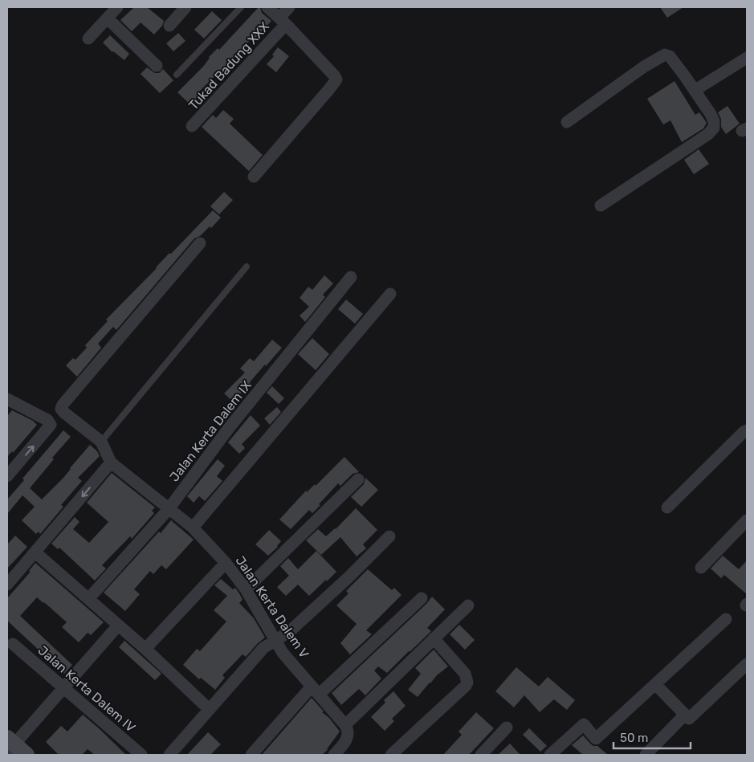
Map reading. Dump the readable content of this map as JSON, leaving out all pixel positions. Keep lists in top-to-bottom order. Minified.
{"streets":{"street":["Tukad Badung XXX","Jalan Kerta Dalem IX","Jalan Kerta Dalem V","Jalan Kerta Dalem IV"]},"crossings":[["Jalan Kerta Dalem IX","Jalan Kerta Dalem V"]],"scale_bar":"50 m"}
